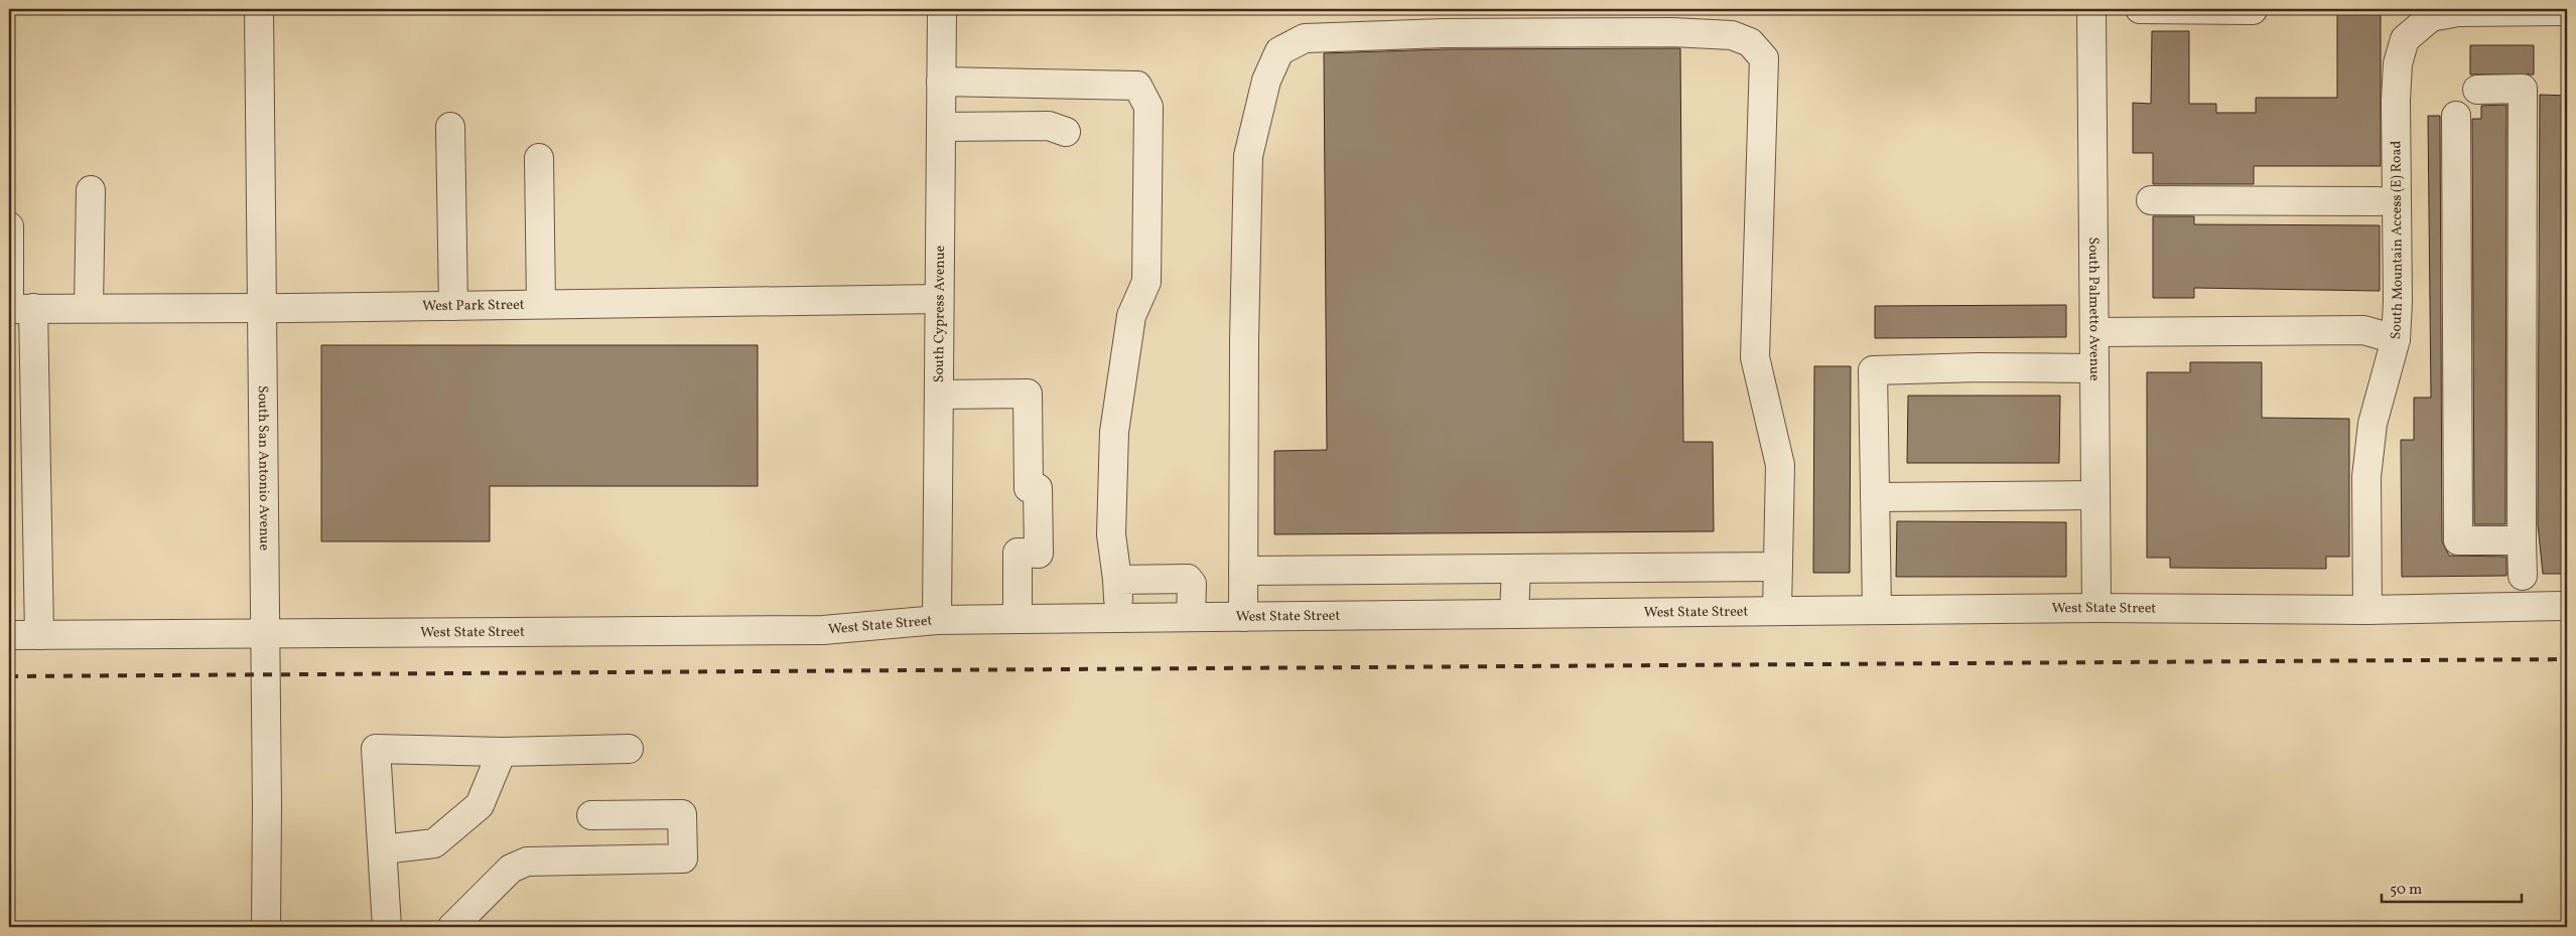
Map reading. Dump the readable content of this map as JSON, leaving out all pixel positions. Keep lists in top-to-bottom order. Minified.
{"streets":{"street":["South Mountain Access (E) Road","West Park Street","South Palmetto Avenue","South Cypress Avenue","South San Antonio Avenue","West State Street"]},"crossings":[["South Mountain Access (E) Road","West State Street"],["West Park Street","South Cypress Avenue"],["West Park Street","South San Antonio Avenue"],["South Palmetto Avenue","West State Street"],["South Cypress Avenue","West State Street"],["South San Antonio Avenue","West State Street"]],"scale_bar":"50 m"}
